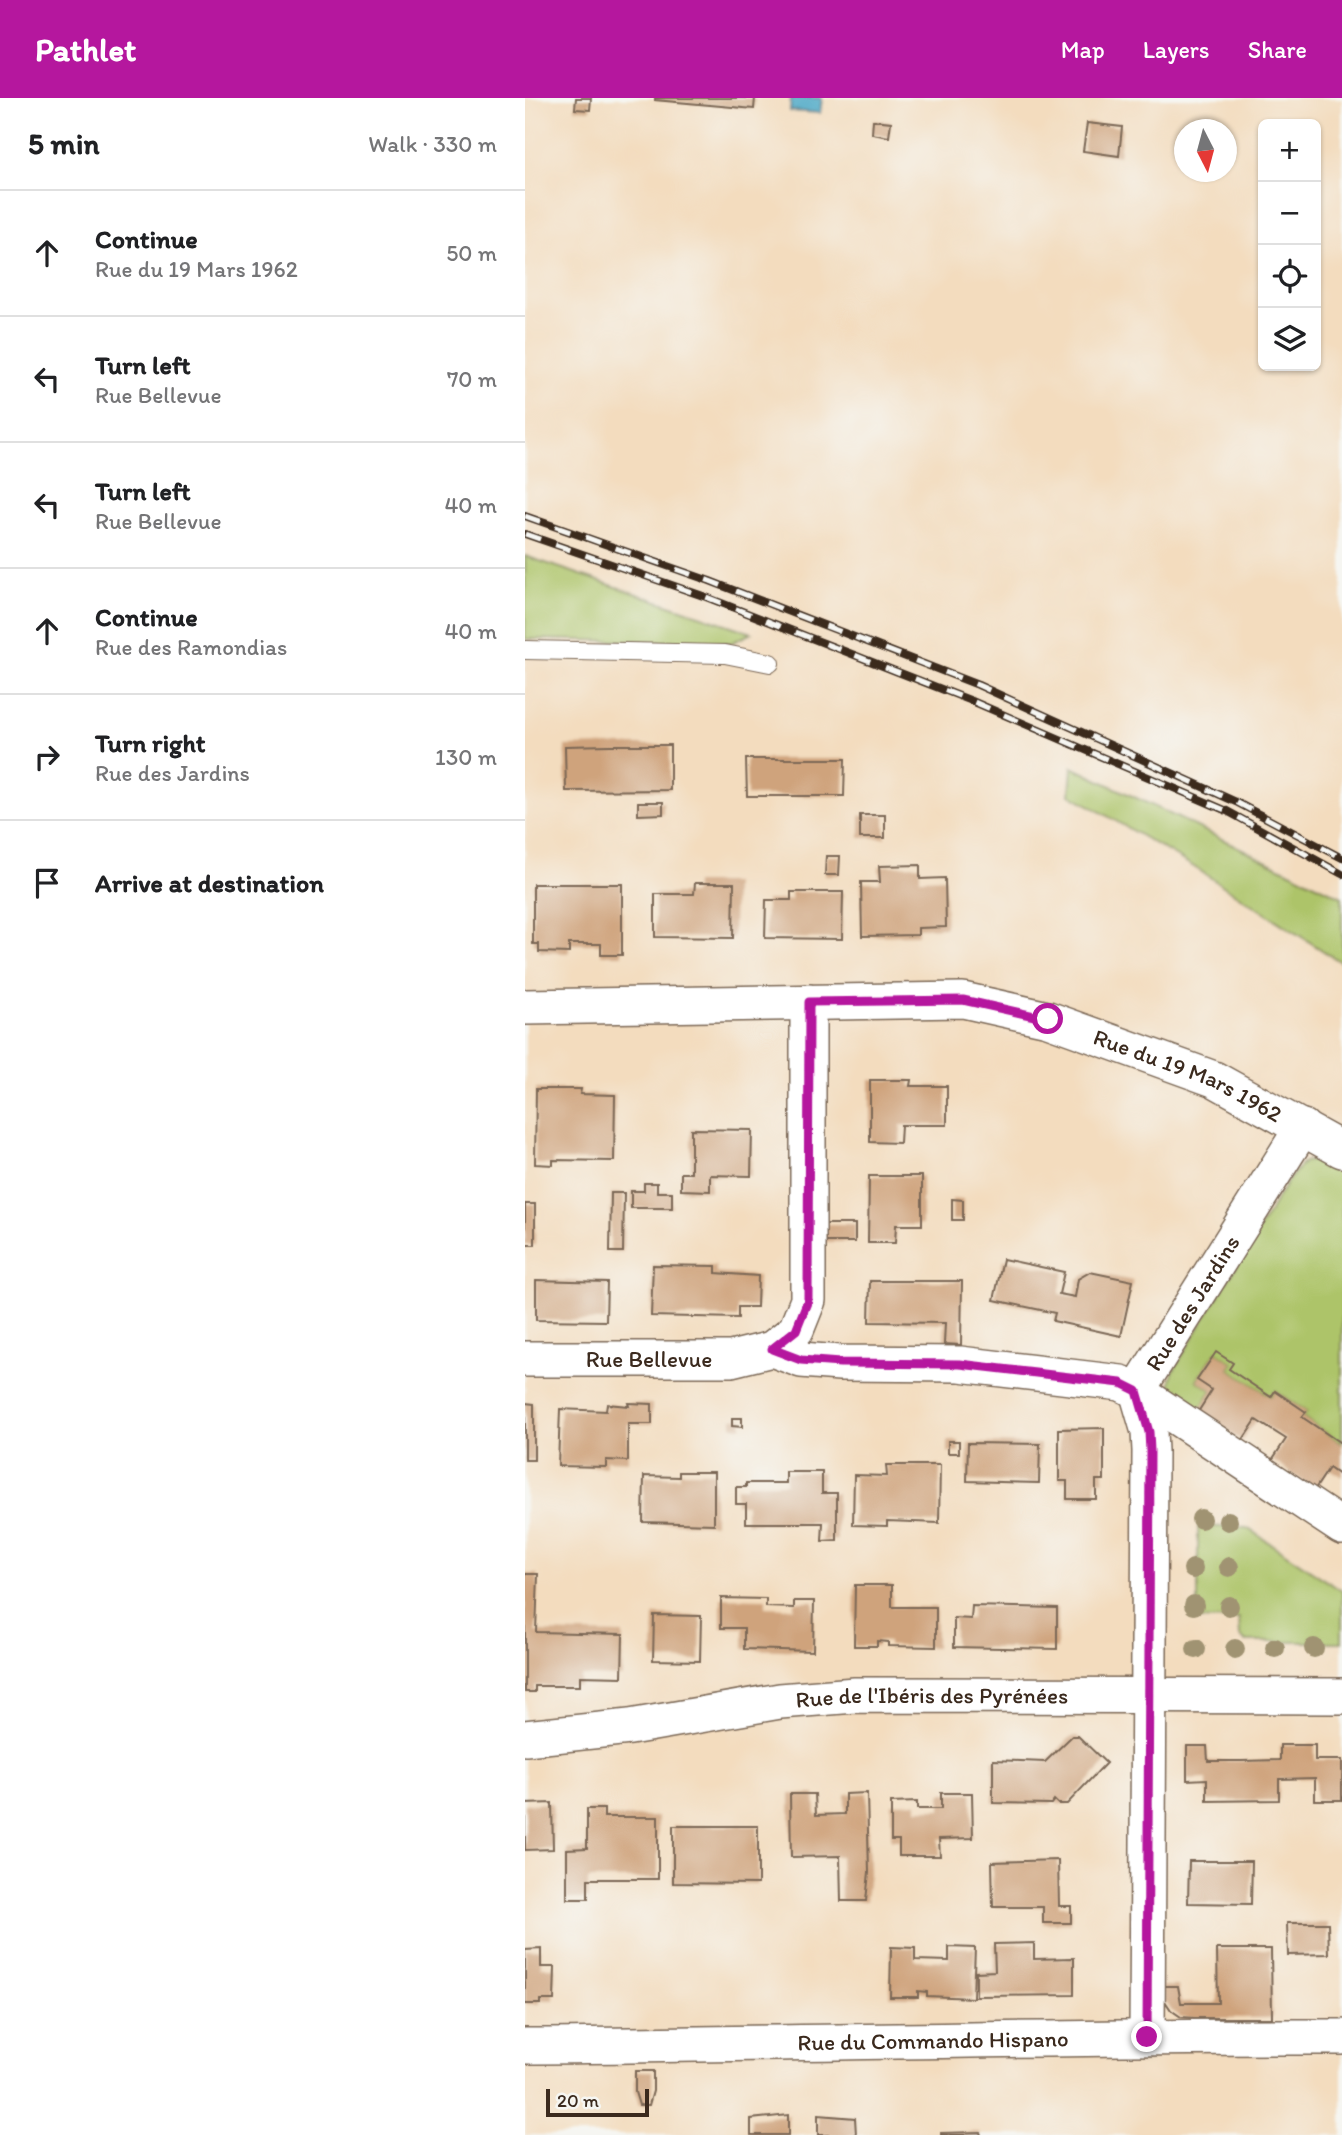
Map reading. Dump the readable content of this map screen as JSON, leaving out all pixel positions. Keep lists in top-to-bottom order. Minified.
{"streets":{"street":["Rue du 19 Mars 1962","Rue des Jardins","Rue Bellevue","Rue de l'Ibéris des Pyrénées","Rue du Commando Hispano"]},"crossings":[["Rue du 19 Mars 1962","Rue des Jardins"],["Rue du 19 Mars 1962","Rue Bellevue"],["Rue des Jardins","Rue de l'Ibéris des Pyrénées"],["Rue des Jardins","Rue du Commando Hispano"]],"scale_bar":"20 m","north":"bottom","page":{"header":"Pathlet","nav":["Map","Layers","Share"],"heading":["5 min","Walk · 330 m"],"map_buttons":["+","−"],"list":[["Continue","Rue du 19 Mars 1962","50 m"],["Turn left","Rue Bellevue","70 m"],["Turn left","Rue Bellevue","40 m"],["Continue","Rue des Ramondias","40 m"],["Turn right","Rue des Jardins","130 m"],"Arrive at destination"],"scale":"20 m"}}
